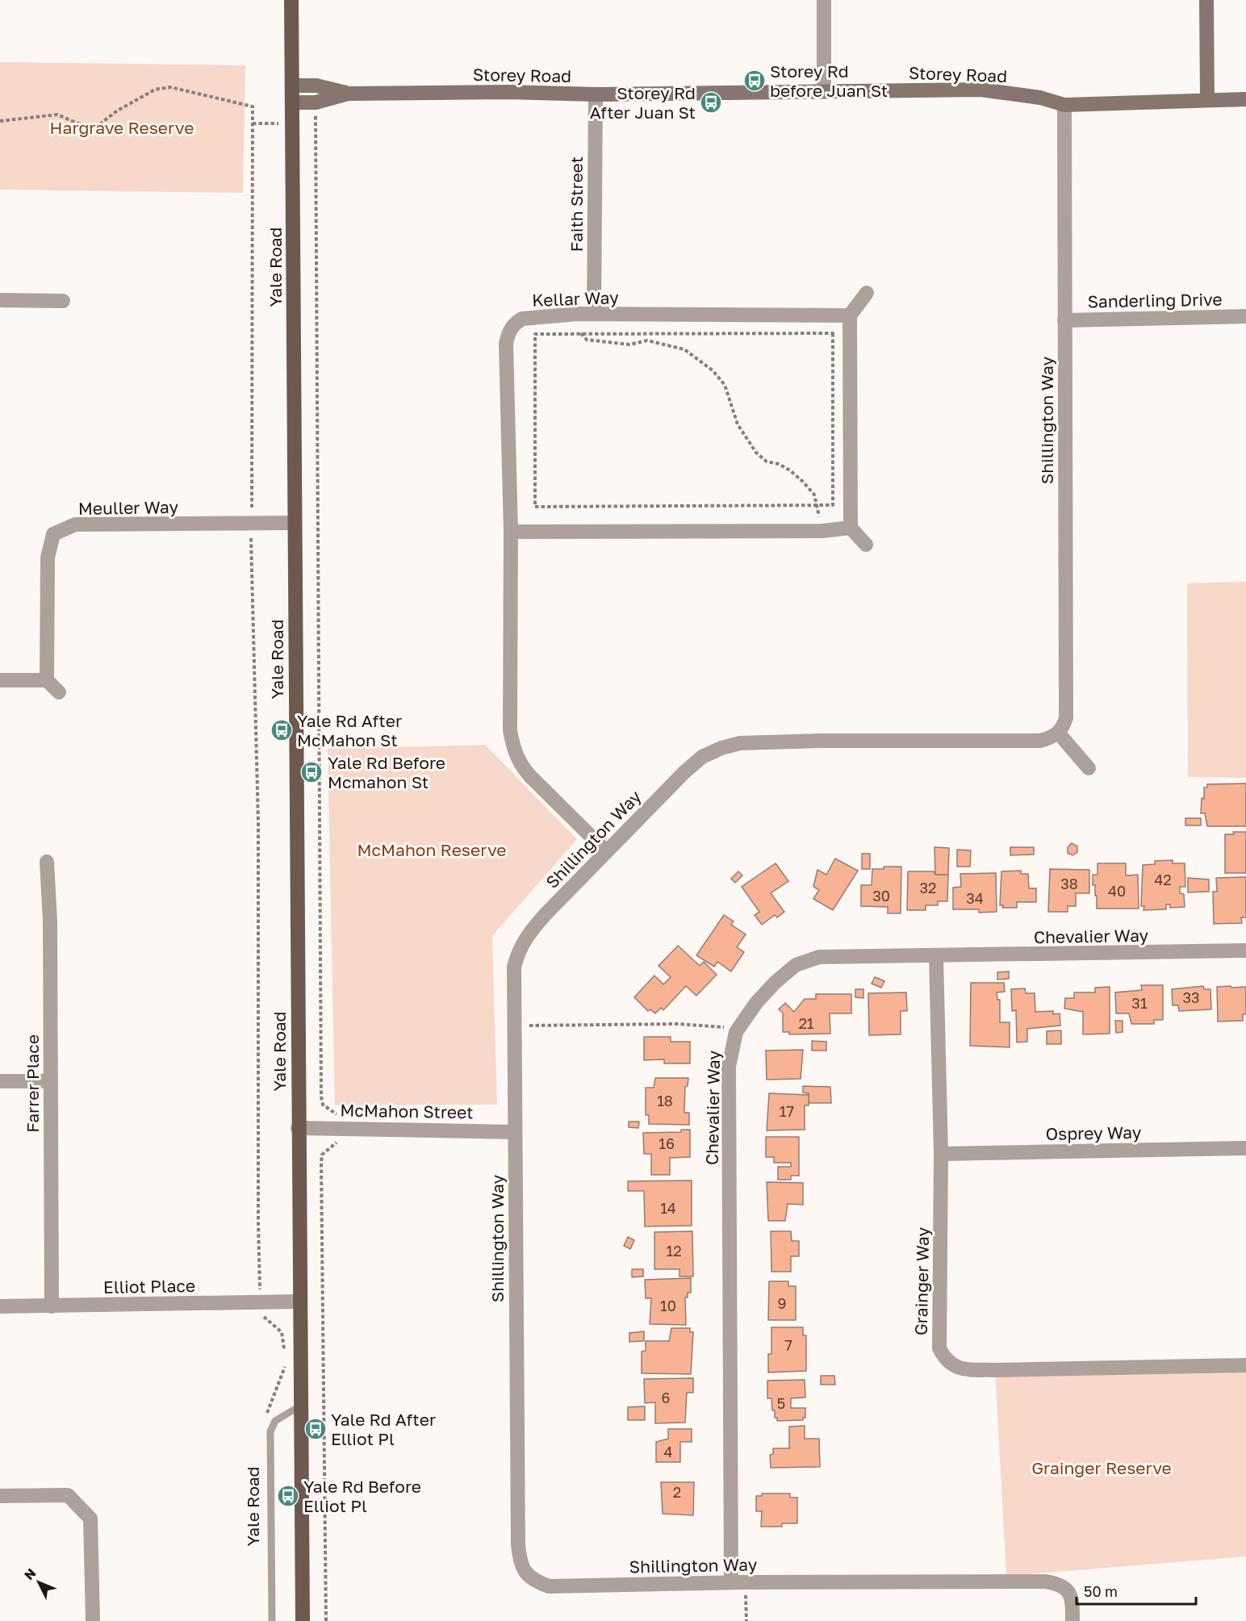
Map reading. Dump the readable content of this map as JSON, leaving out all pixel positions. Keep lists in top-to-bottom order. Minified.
{"streets":{"main road":["Yale Road"],"street":["Storey Road","Faith Street","Kellar Way","Sanderling Drive","Shillington Way","Meuller Way","Chevalier Way","Farrer Place","McMahon Street","Osprey Way","Grainger Way","Elliot Place"]},"crossings":[["Storey Road","Faith Street"],["Storey Road","Yale Road"],["Storey Road","Shillington Way"],["Faith Street","Kellar Way"],["Yale Road","Meuller Way"],["Yale Road","McMahon Street"],["Yale Road","Elliot Place"],["Kellar Way","Shillington Way"],["Sanderling Drive","Shillington Way"],["Shillington Way","Chevalier Way"],["Shillington Way","McMahon Street"],["Chevalier Way","Grainger Way"],["Farrer Place","Elliot Place"],["Osprey Way","Grainger Way"]],"parks":["Hargrave Reserve","McMahon Reserve","Grainger Reserve"],"places":{"bus stop":["Storey Rd before Juan St","Storey Rd After Juan St","Yale Rd After McMahon St","Yale Rd Before Mcmahon St","Yale Rd After Elliot Pl","Yale Rd Before Elliot Pl"]},"house_numbers":["42","38","32","40","30","34","33","31","21","18","17","16","14","12","9","10","7","6","5","4","2"],"scale_bar":"50 m","north":"top left"}
